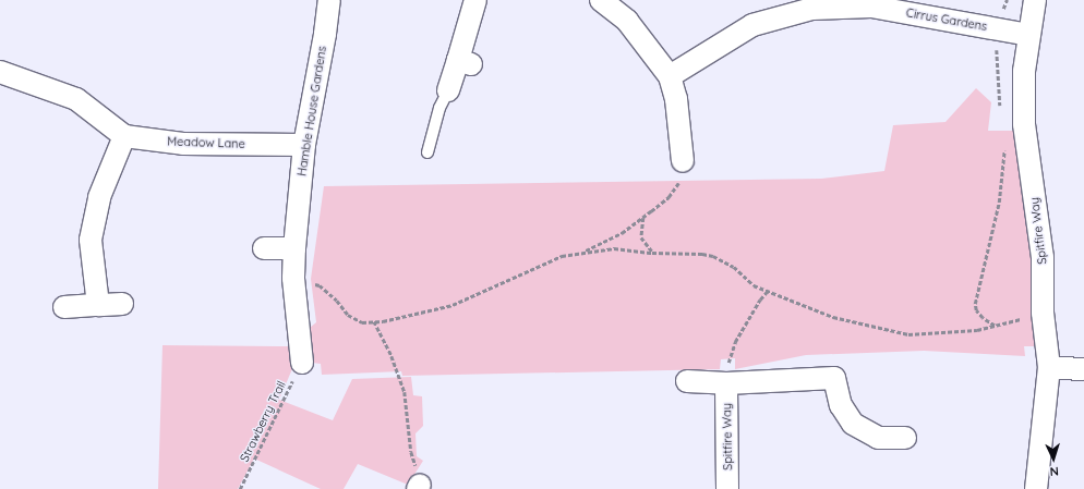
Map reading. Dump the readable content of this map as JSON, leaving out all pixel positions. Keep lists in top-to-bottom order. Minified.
{"streets":{"street":["Cirrus Gardens","Hamble House Gardens","Meadow Lane","Spitfire Way"],"path":["Strawberry Trail"]},"crossings":[["Cirrus Gardens","Spitfire Way"],["Hamble House Gardens","Meadow Lane"],["Hamble House Gardens","Strawberry Trail"]],"north":"bottom"}
